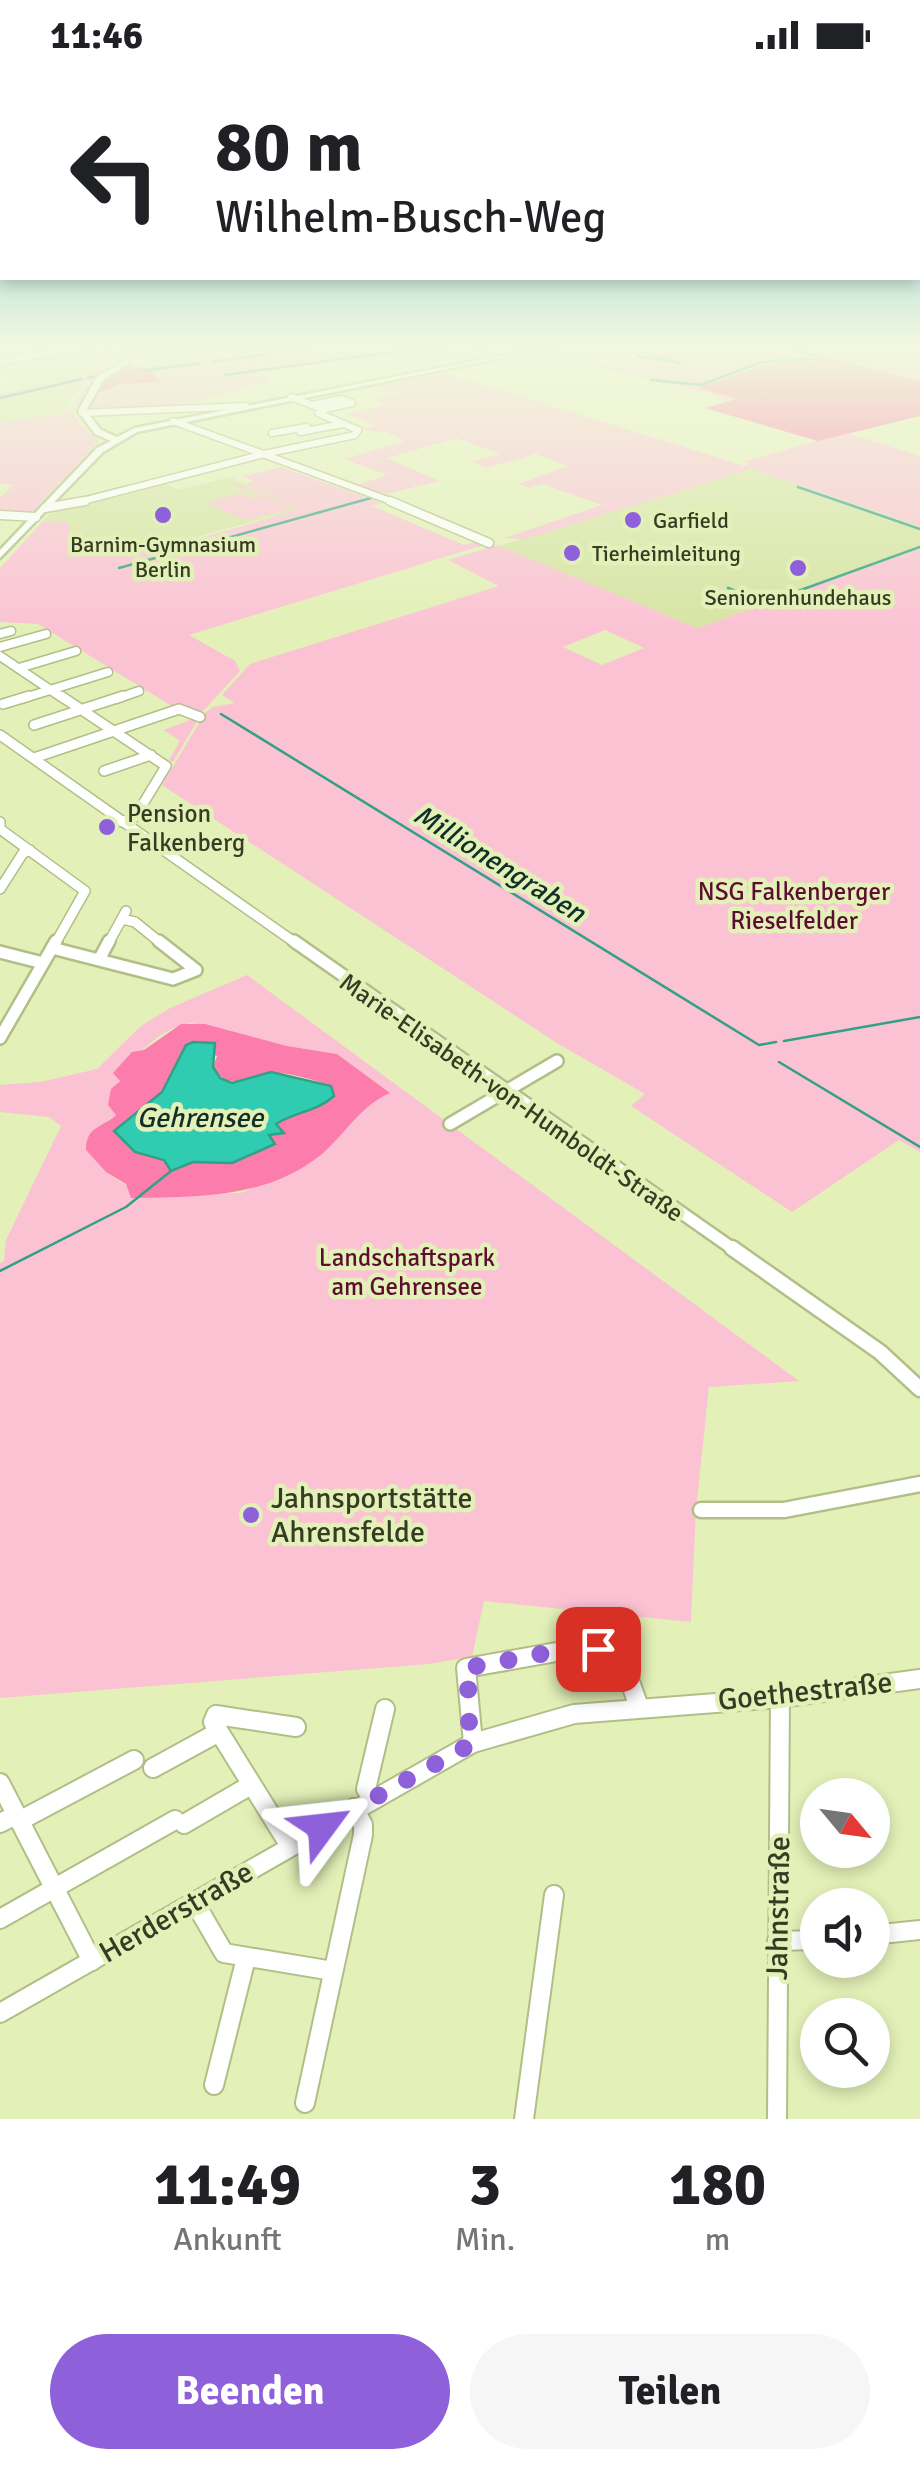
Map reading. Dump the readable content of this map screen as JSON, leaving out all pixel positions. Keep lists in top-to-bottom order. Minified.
{"streets":{"street":["Marie-Elisabeth-von-Humboldt-Straße","Goethestraße","Jahnstraße","Herderstraße"]},"crossings":[["Goethestraße","Jahnstraße"],["Goethestraße","Herderstraße"]],"water":["Millionengraben","Gehrensee"],"parks":["NSG Falkenberger Rieselfelder","Landschaftspark am Gehrensee"],"places":["Barnim-Gymnasium Berlin","Garfield","Tierheimleitung","Seniorenhundehaus","Pension Falkenberg","Jahnsportstätte Ahrensfelde"],"north":"bottom right","page":{"status":"11:46","turn":["80 m","Wilhelm-Busch-Weg"],"eta":["11:49","Ankunft","3","Min.","180","m"],"buttons":["Beenden","Teilen"]}}
